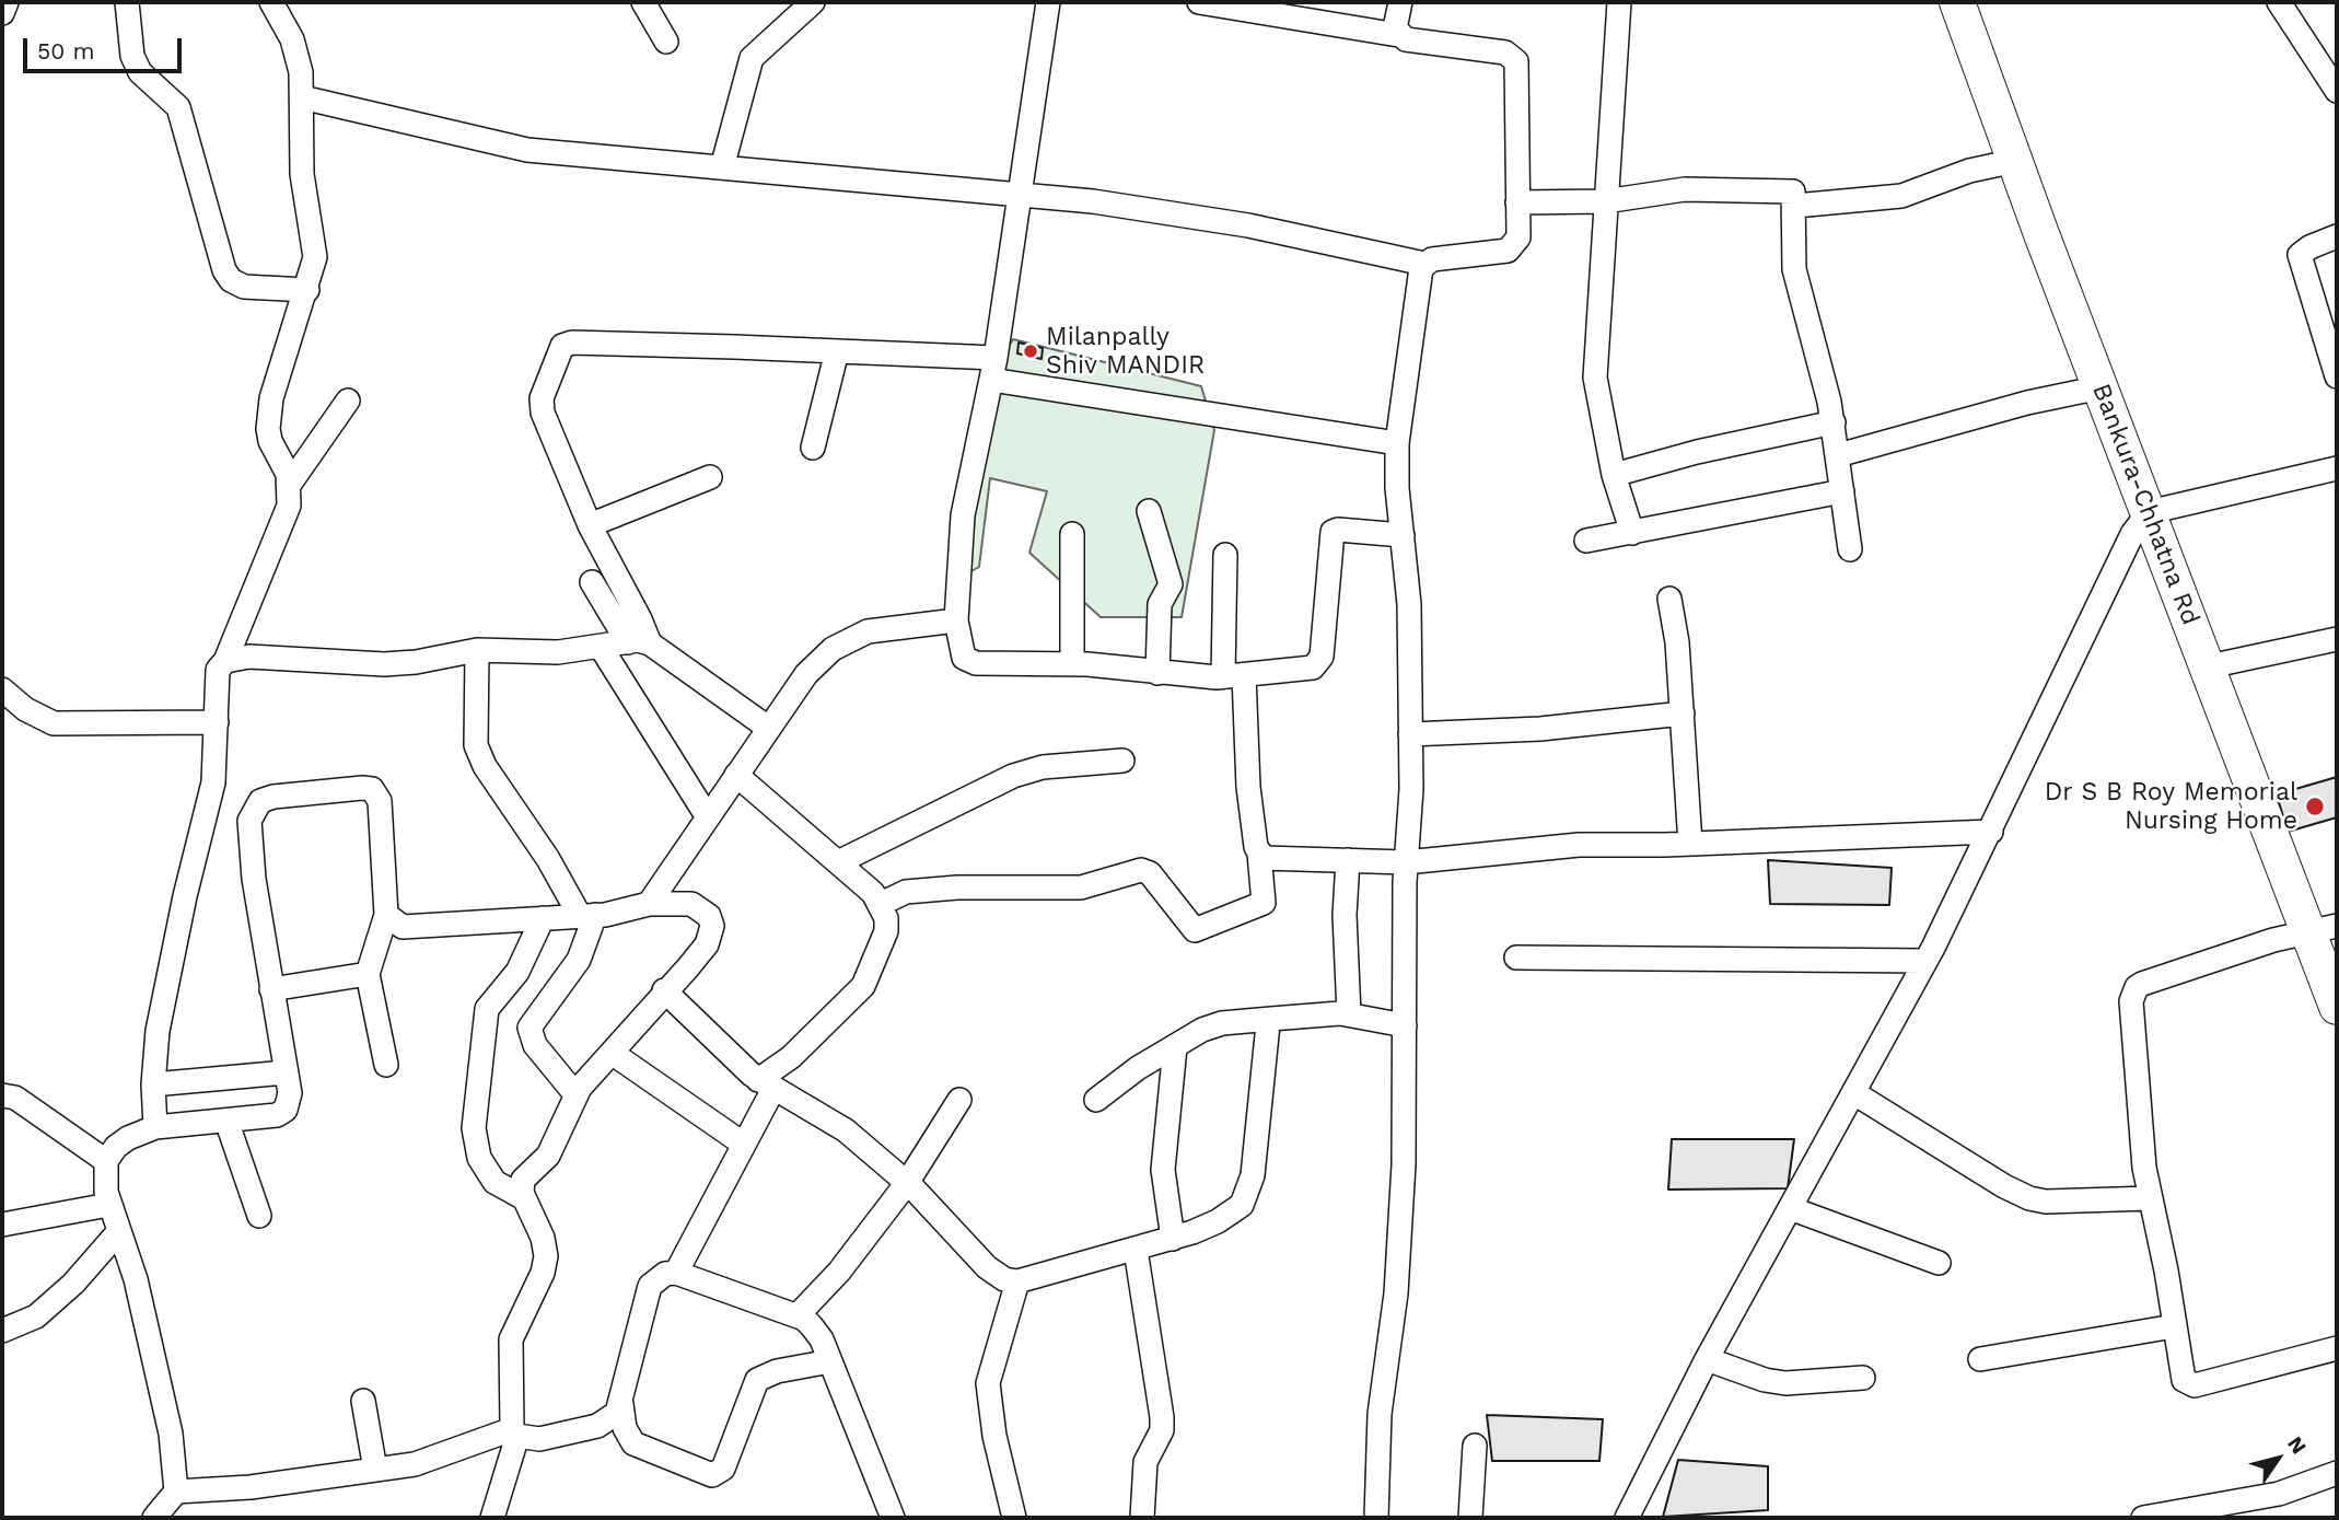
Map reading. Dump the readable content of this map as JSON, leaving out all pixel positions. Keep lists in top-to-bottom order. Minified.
{"streets":{"highway":["Bankura-Chhatna Rd"]},"places":["Milanpally Shiv MANDIR","Dr S B Roy Memorial Nursing Home"],"scale_bar":"50 m","north":"top right"}
